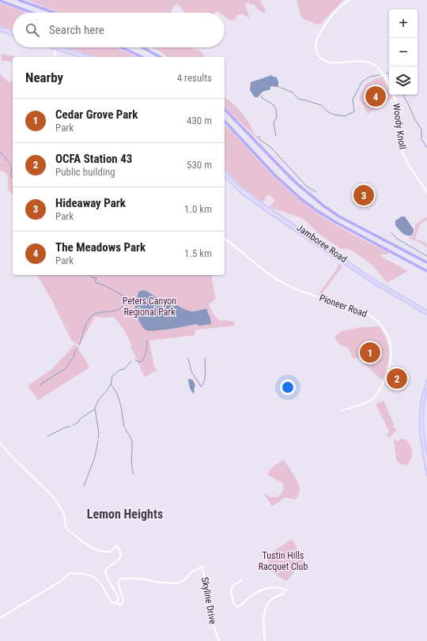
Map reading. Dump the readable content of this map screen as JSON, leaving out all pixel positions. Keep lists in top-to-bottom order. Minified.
{"streets":{"main road":["Jamboree Road"],"street":["Woody Knoll","Pioneer Road","Skyline Drive"]},"districts":["Lemon Heights"],"parks":["Peters Canyon Regional Park","Tustin Hills Racquet Club"],"page":{"map_buttons":["+","−"],"search":"Search here","heading":["Nearby","4 results"],"pins":["4","3","1","2"],"list":[{"mark":"1","name":"Cedar Grove Park","note":"Park","value":"430 m"},{"mark":"2","name":"OCFA Station 43","note":"Public building","value":"530 m"},{"mark":"3","name":"Hideaway Park","note":"Park","value":"1.0 km"},{"mark":"4","name":"The Meadows Park","note":"Park","value":"1.5 km"}]}}
